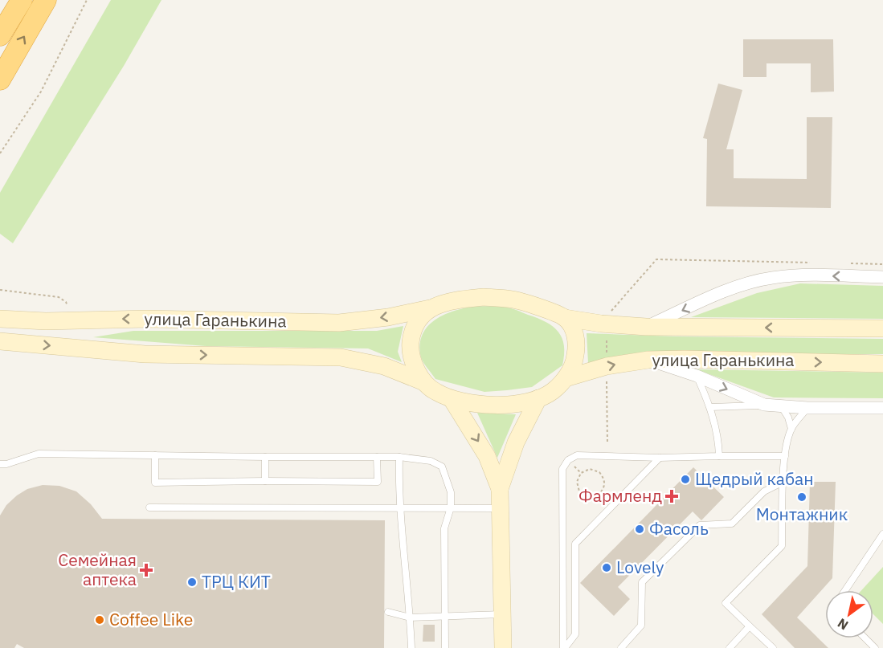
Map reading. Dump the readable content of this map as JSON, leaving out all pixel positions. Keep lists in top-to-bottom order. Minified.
{"streets":{"main road":["улица Гаранькина"]},"places":{"other":["Щедрый кабан","Монтажник","Фасоль","Lovely","ТРЦ КИТ","Coffee Like"],"health":["Фармленд","Семейная аптека"]},"north":"bottom left"}
